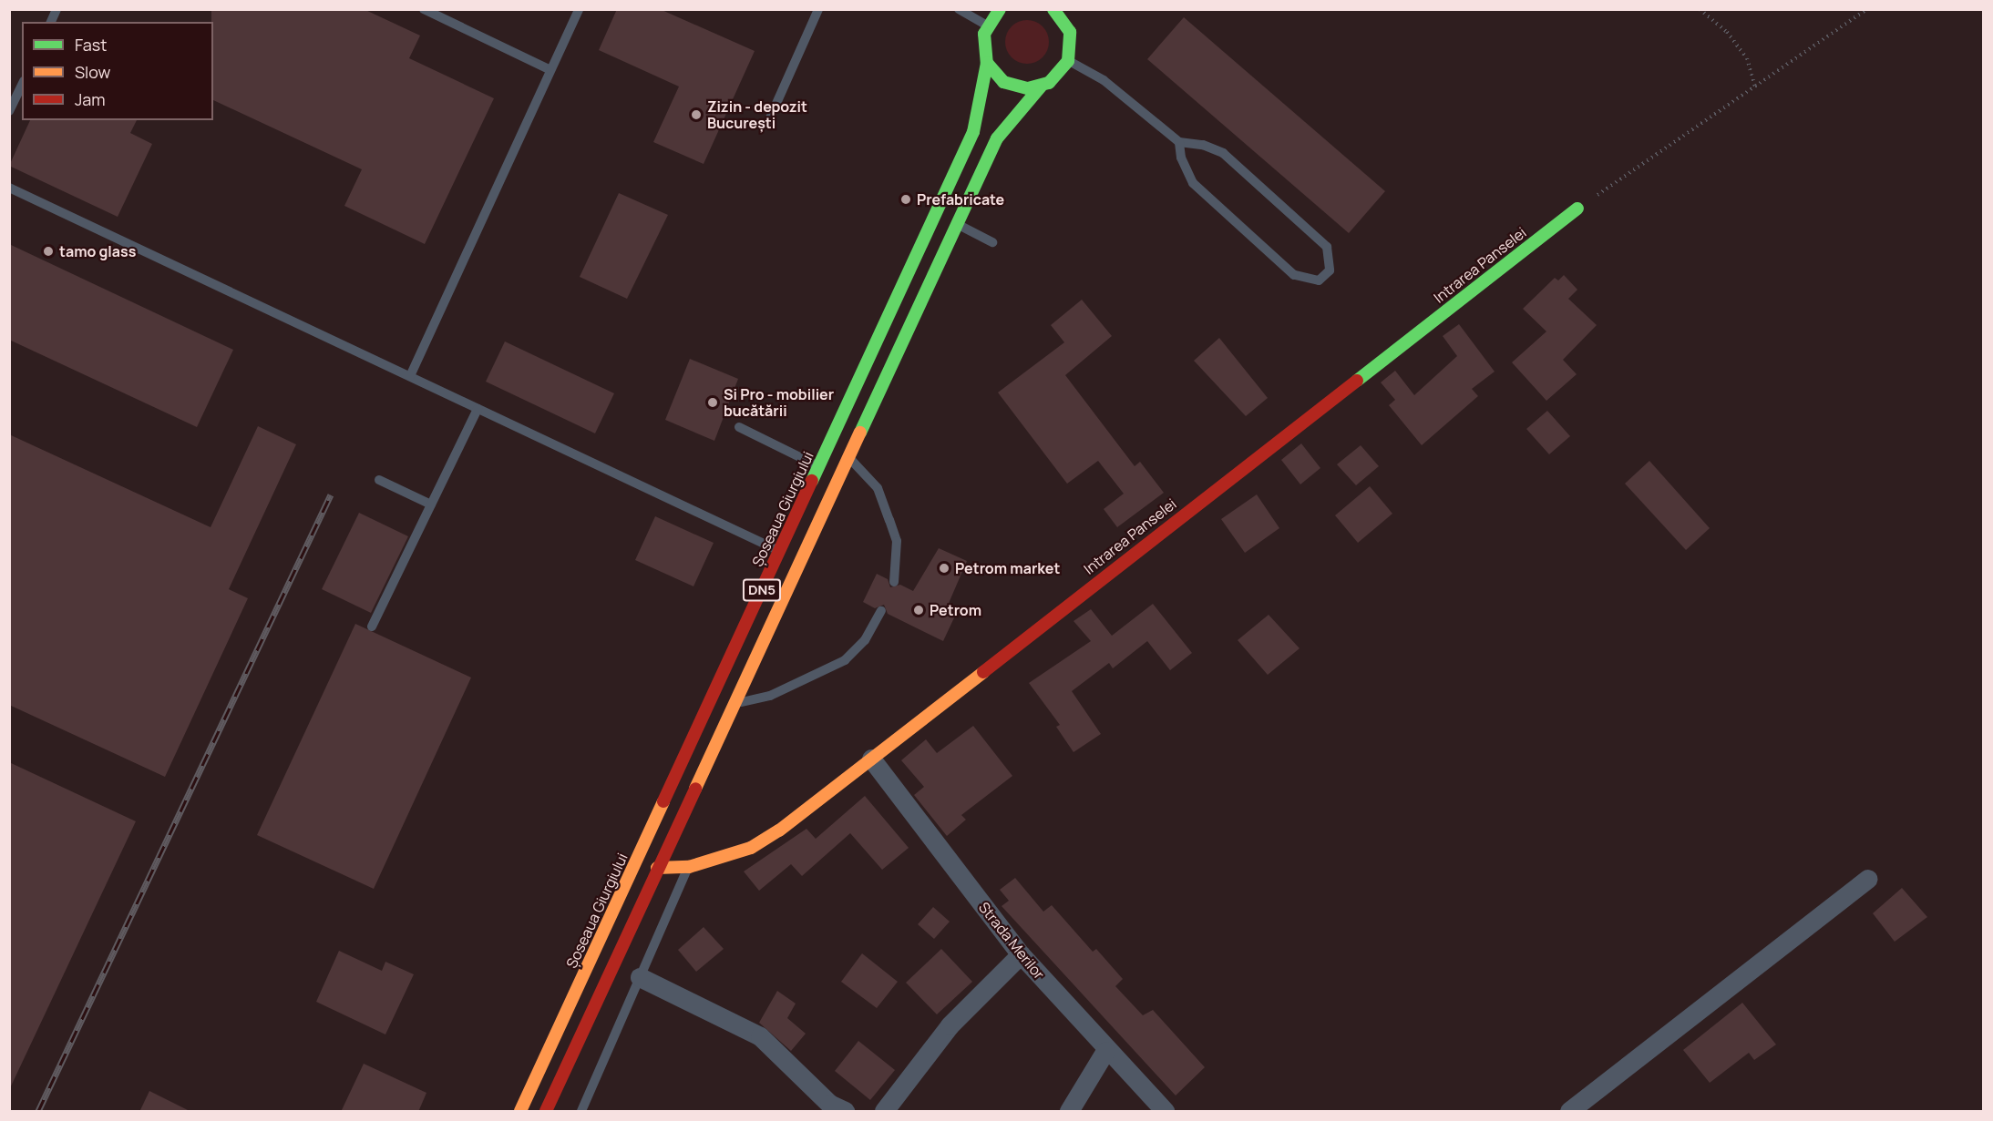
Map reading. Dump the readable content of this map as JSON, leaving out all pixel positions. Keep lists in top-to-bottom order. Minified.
{"streets":{"main road":["Intrarea Panselei","Șoseaua Giurgiului","DN5"],"street":["Strada Merilor"]},"crossings":[["Intrarea Panselei","DN5"],["Intrarea Panselei","Strada Merilor"]],"places":["Zizin - depozit București","Prefabricate","tamo glass","Si Pro - mobilier bucătării","Petrom market","Petrom"],"legend":["Fast","Slow","Jam"]}
